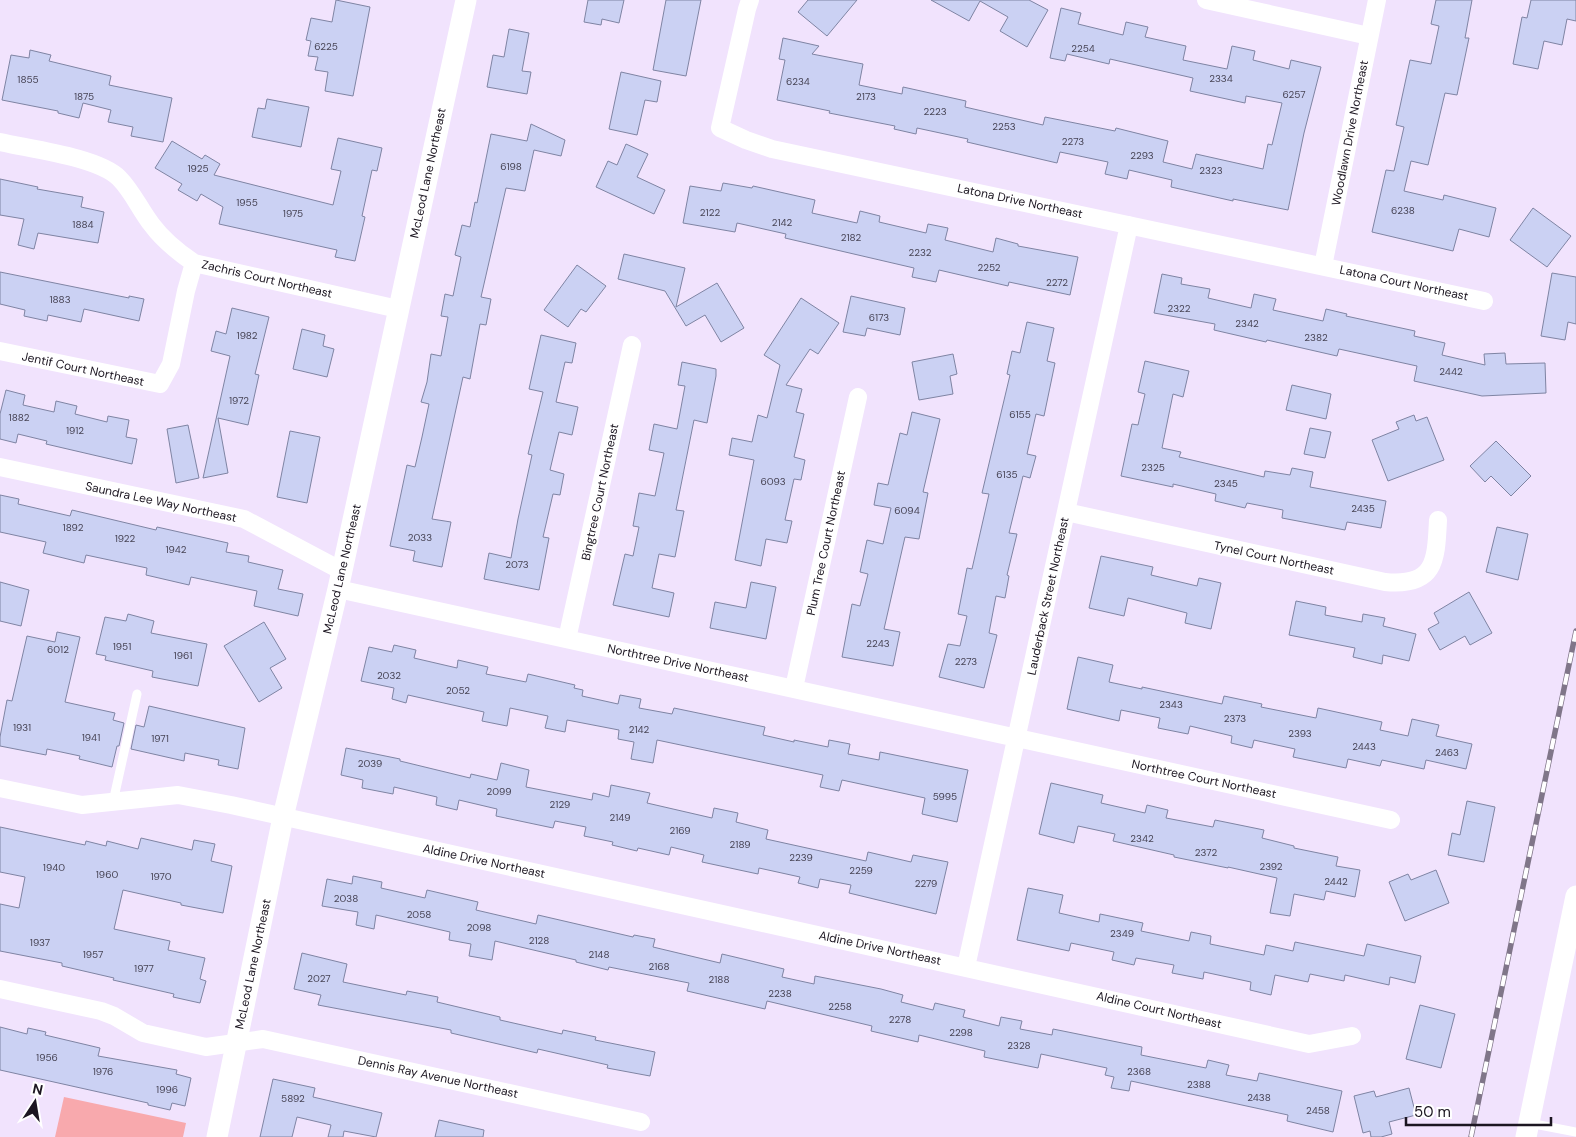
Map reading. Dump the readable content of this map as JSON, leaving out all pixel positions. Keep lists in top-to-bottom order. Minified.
{"streets":{"street":["Woodlawn Drive Northeast","McLeod Lane Northeast","Latona Drive Northeast","Zachris Court Northeast","Latona Court Northeast","Jentif Court Northeast","Bingtree Court Northeast","Saundra Lee Way Northeast","Plum Tree Court Northeast","Tynel Court Northeast","Lauderback Street Northeast","Northtree Drive Northeast","Northtree Court Northeast","Aldine Drive Northeast","Aldine Court Northeast","Dennis Ray Avenue Northeast"]},"crossings":[["Woodlawn Drive Northeast","Latona Drive Northeast"],["Woodlawn Drive Northeast","Latona Court Northeast"],["McLeod Lane Northeast","Zachris Court Northeast"],["McLeod Lane Northeast","Saundra Lee Way Northeast"],["McLeod Lane Northeast","Northtree Drive Northeast"],["McLeod Lane Northeast","Aldine Drive Northeast"],["McLeod Lane Northeast","Dennis Ray Avenue Northeast"],["Latona Drive Northeast","Latona Court Northeast"],["Latona Drive Northeast","Lauderback Street Northeast"],["Zachris Court Northeast","Jentif Court Northeast"],["Bingtree Court Northeast","Northtree Drive Northeast"],["Saundra Lee Way Northeast","Northtree Drive Northeast"],["Plum Tree Court Northeast","Northtree Drive Northeast"],["Tynel Court Northeast","Lauderback Street Northeast"],["Lauderback Street Northeast","Northtree Drive Northeast"],["Lauderback Street Northeast","Northtree Court Northeast"],["Lauderback Street Northeast","Aldine Drive Northeast"],["Lauderback Street Northeast","Aldine Court Northeast"],["Northtree Drive Northeast","Northtree Court Northeast"],["Aldine Drive Northeast","Aldine Court Northeast"]],"house_numbers":["6225","2254","2334","1855","6234","6257","1875","2173","2223","2253","2273","2293","6198","1925","2323","1955","6238","2122","1975","2142","1884","2182","2232","2252","2272","1883","2322","6173","2342","1982","2382","2442","1972","6155","1882","1912","2325","6135","6093","2345","2435","6094","1892","2033","1922","1942","2073","2243","1951","6012","1961","2273","2032","2052","2343","2373","1931","2142","2393","1941","1971","2443","2463","2039","2099","5995","2129","2149","2169","2342","2189","2372","2239","2392","1940","2259","1960","1970","2442","2279","2038","2058","2098","2349","2128","1937","1957","2148","2168","1977","2027","2188","2238","2258","2278","2298","2328","1956","1976","2368","2388","1996","2438","5892","2458"],"scale_bar":"50 m","north":"top"}
